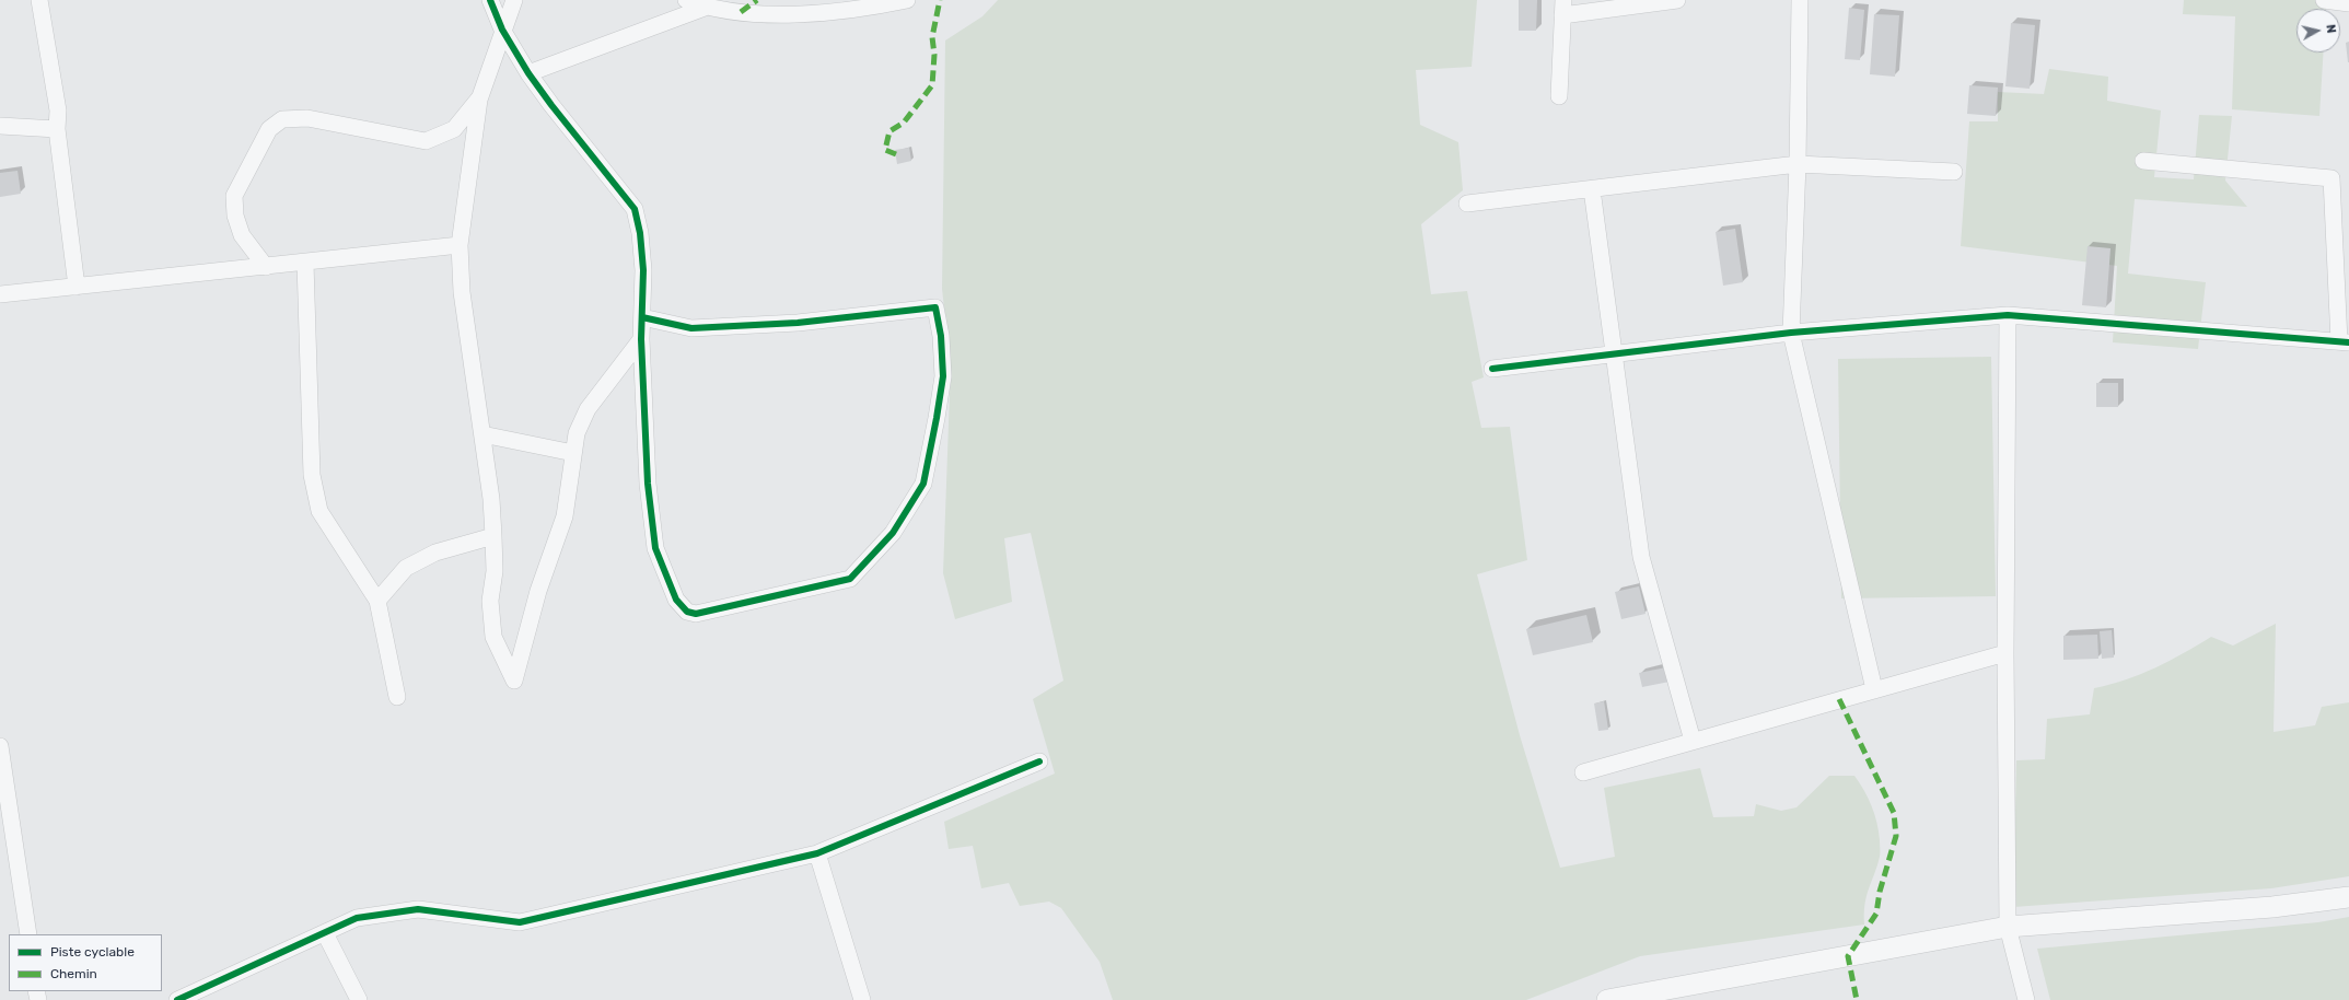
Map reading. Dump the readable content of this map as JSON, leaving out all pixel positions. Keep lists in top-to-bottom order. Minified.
{"legend":["Piste cyclable","Chemin"],"north":"right"}
